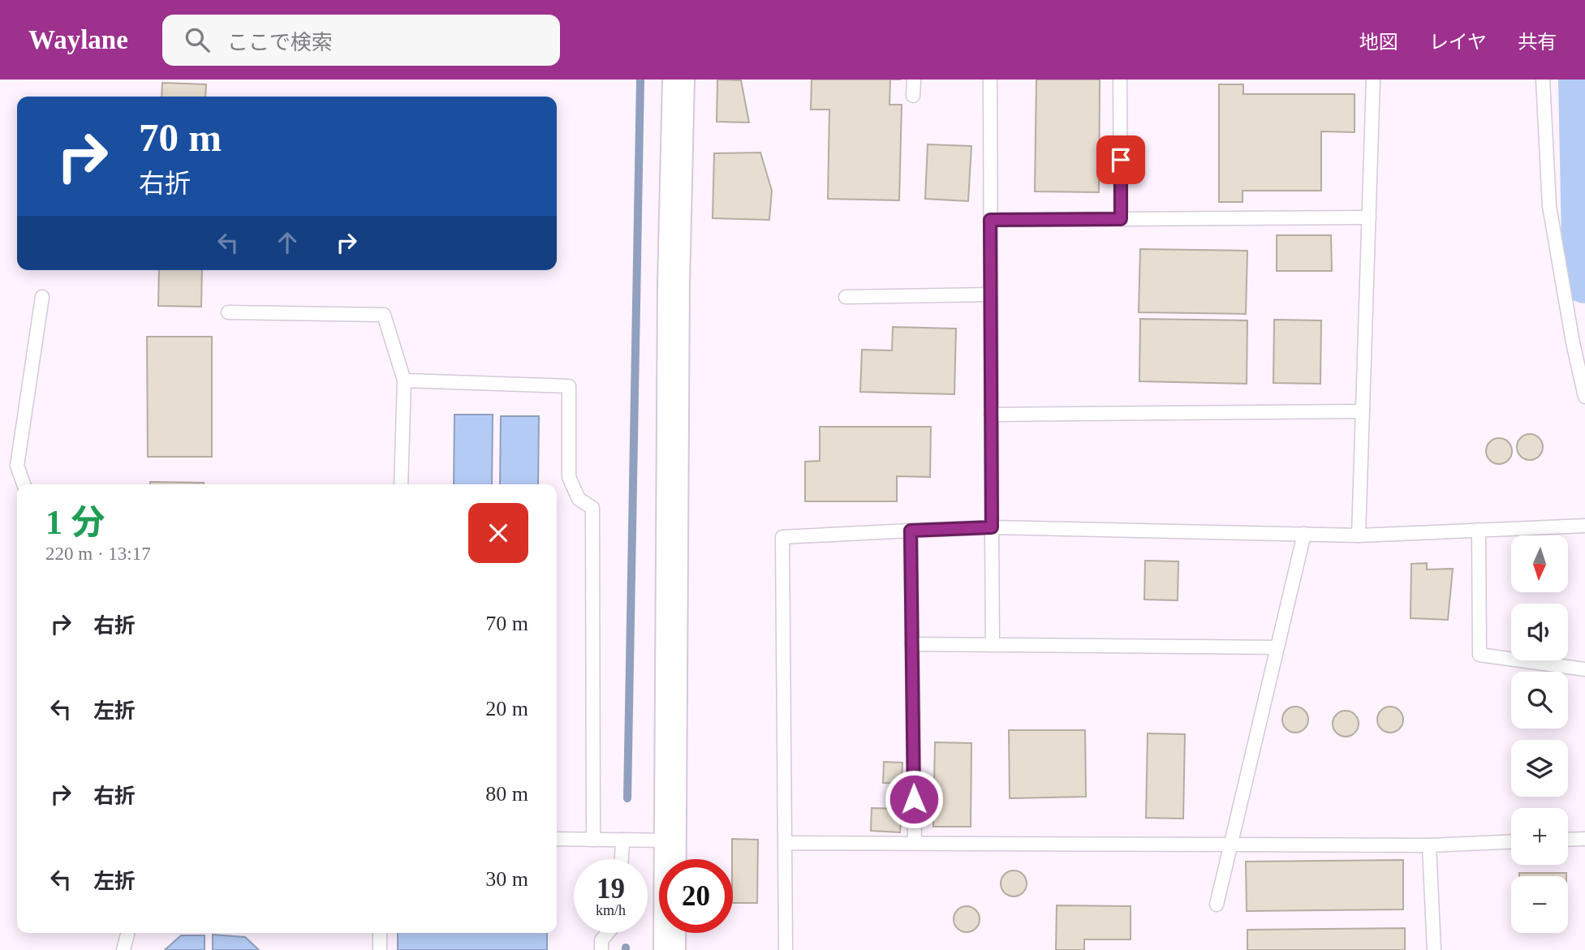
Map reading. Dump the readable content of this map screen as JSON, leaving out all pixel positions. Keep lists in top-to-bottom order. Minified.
{"north":"bottom","page":{"header":"Waylane","search":"ここで検索","nav":["地図","レイヤ","共有"],"turn":["70 m","右折"],"heading":["1 分","220 m · 13:17"],"map_buttons":["+","−"],"list":[{"name":"右折","value":"70 m"},{"name":"左折","value":"20 m"},{"name":"右折","value":"80 m"},{"name":"左折","value":"30 m"}],"speed":"19 km/h","limit":"20"}}
